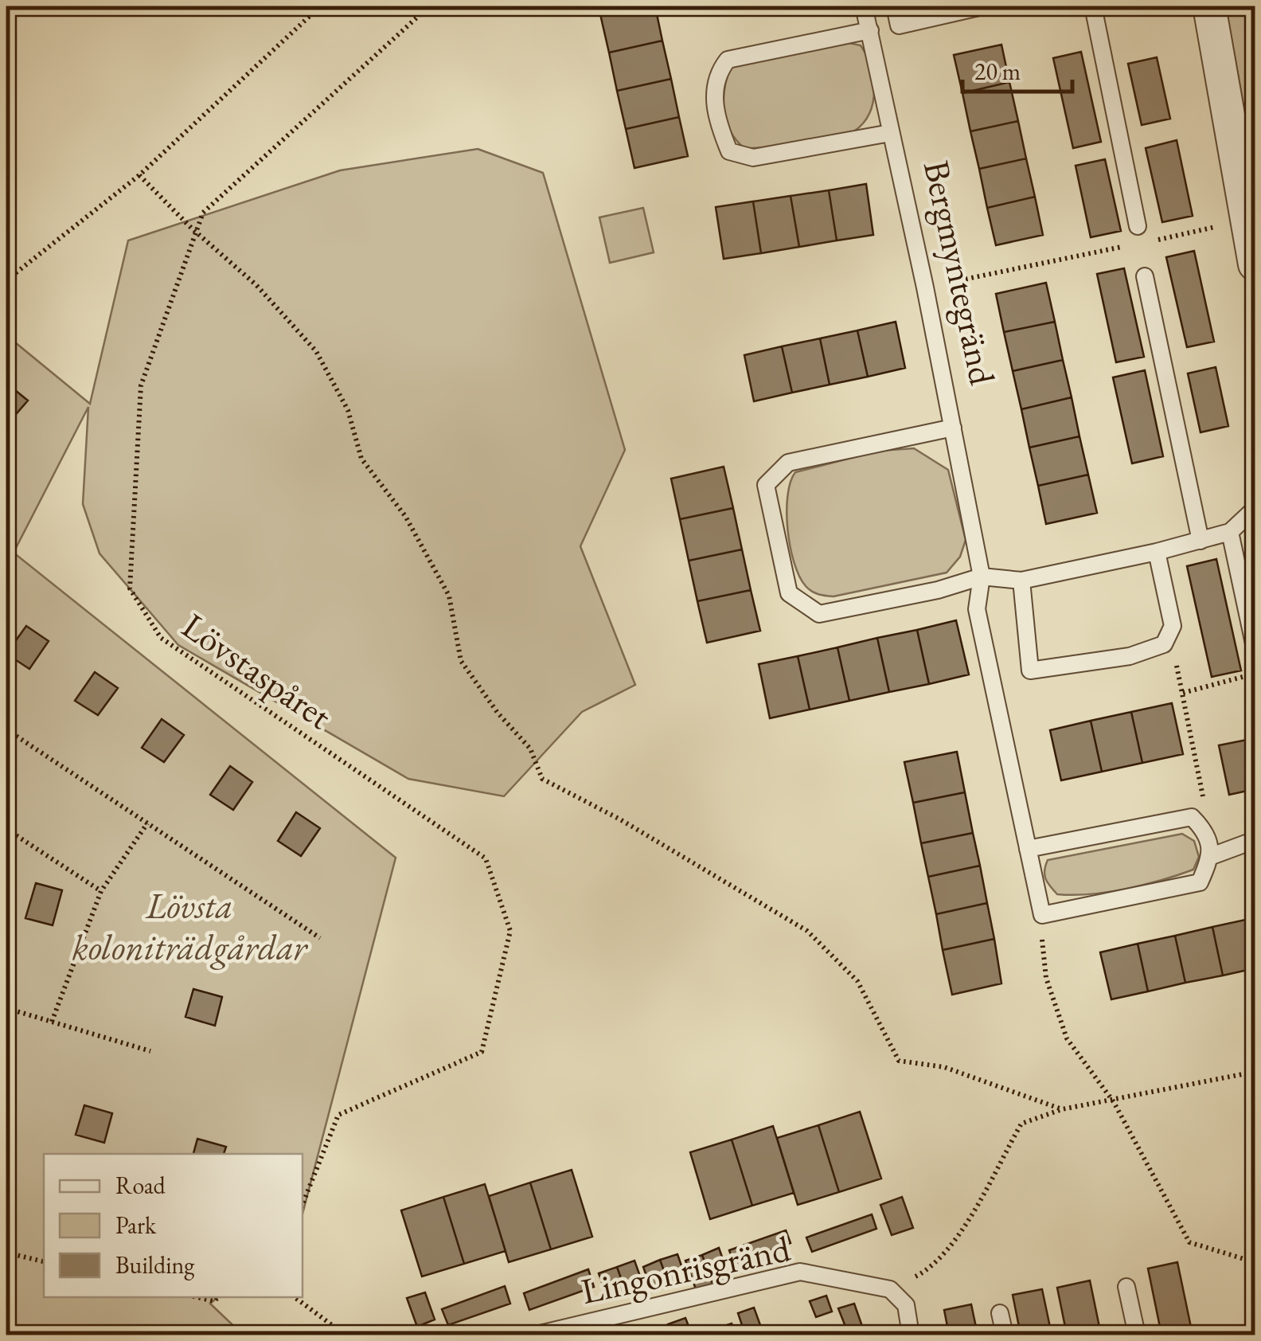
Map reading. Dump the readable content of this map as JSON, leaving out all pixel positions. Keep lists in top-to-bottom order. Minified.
{"streets":{"lane":["Bergmyntegränd","Lingonrisgränd"],"path":["Lövstaspåret"]},"parks":["Lövsta koloniträdgårdar"],"legend":["Road","Park","Building"],"scale_bar":"20 m"}
